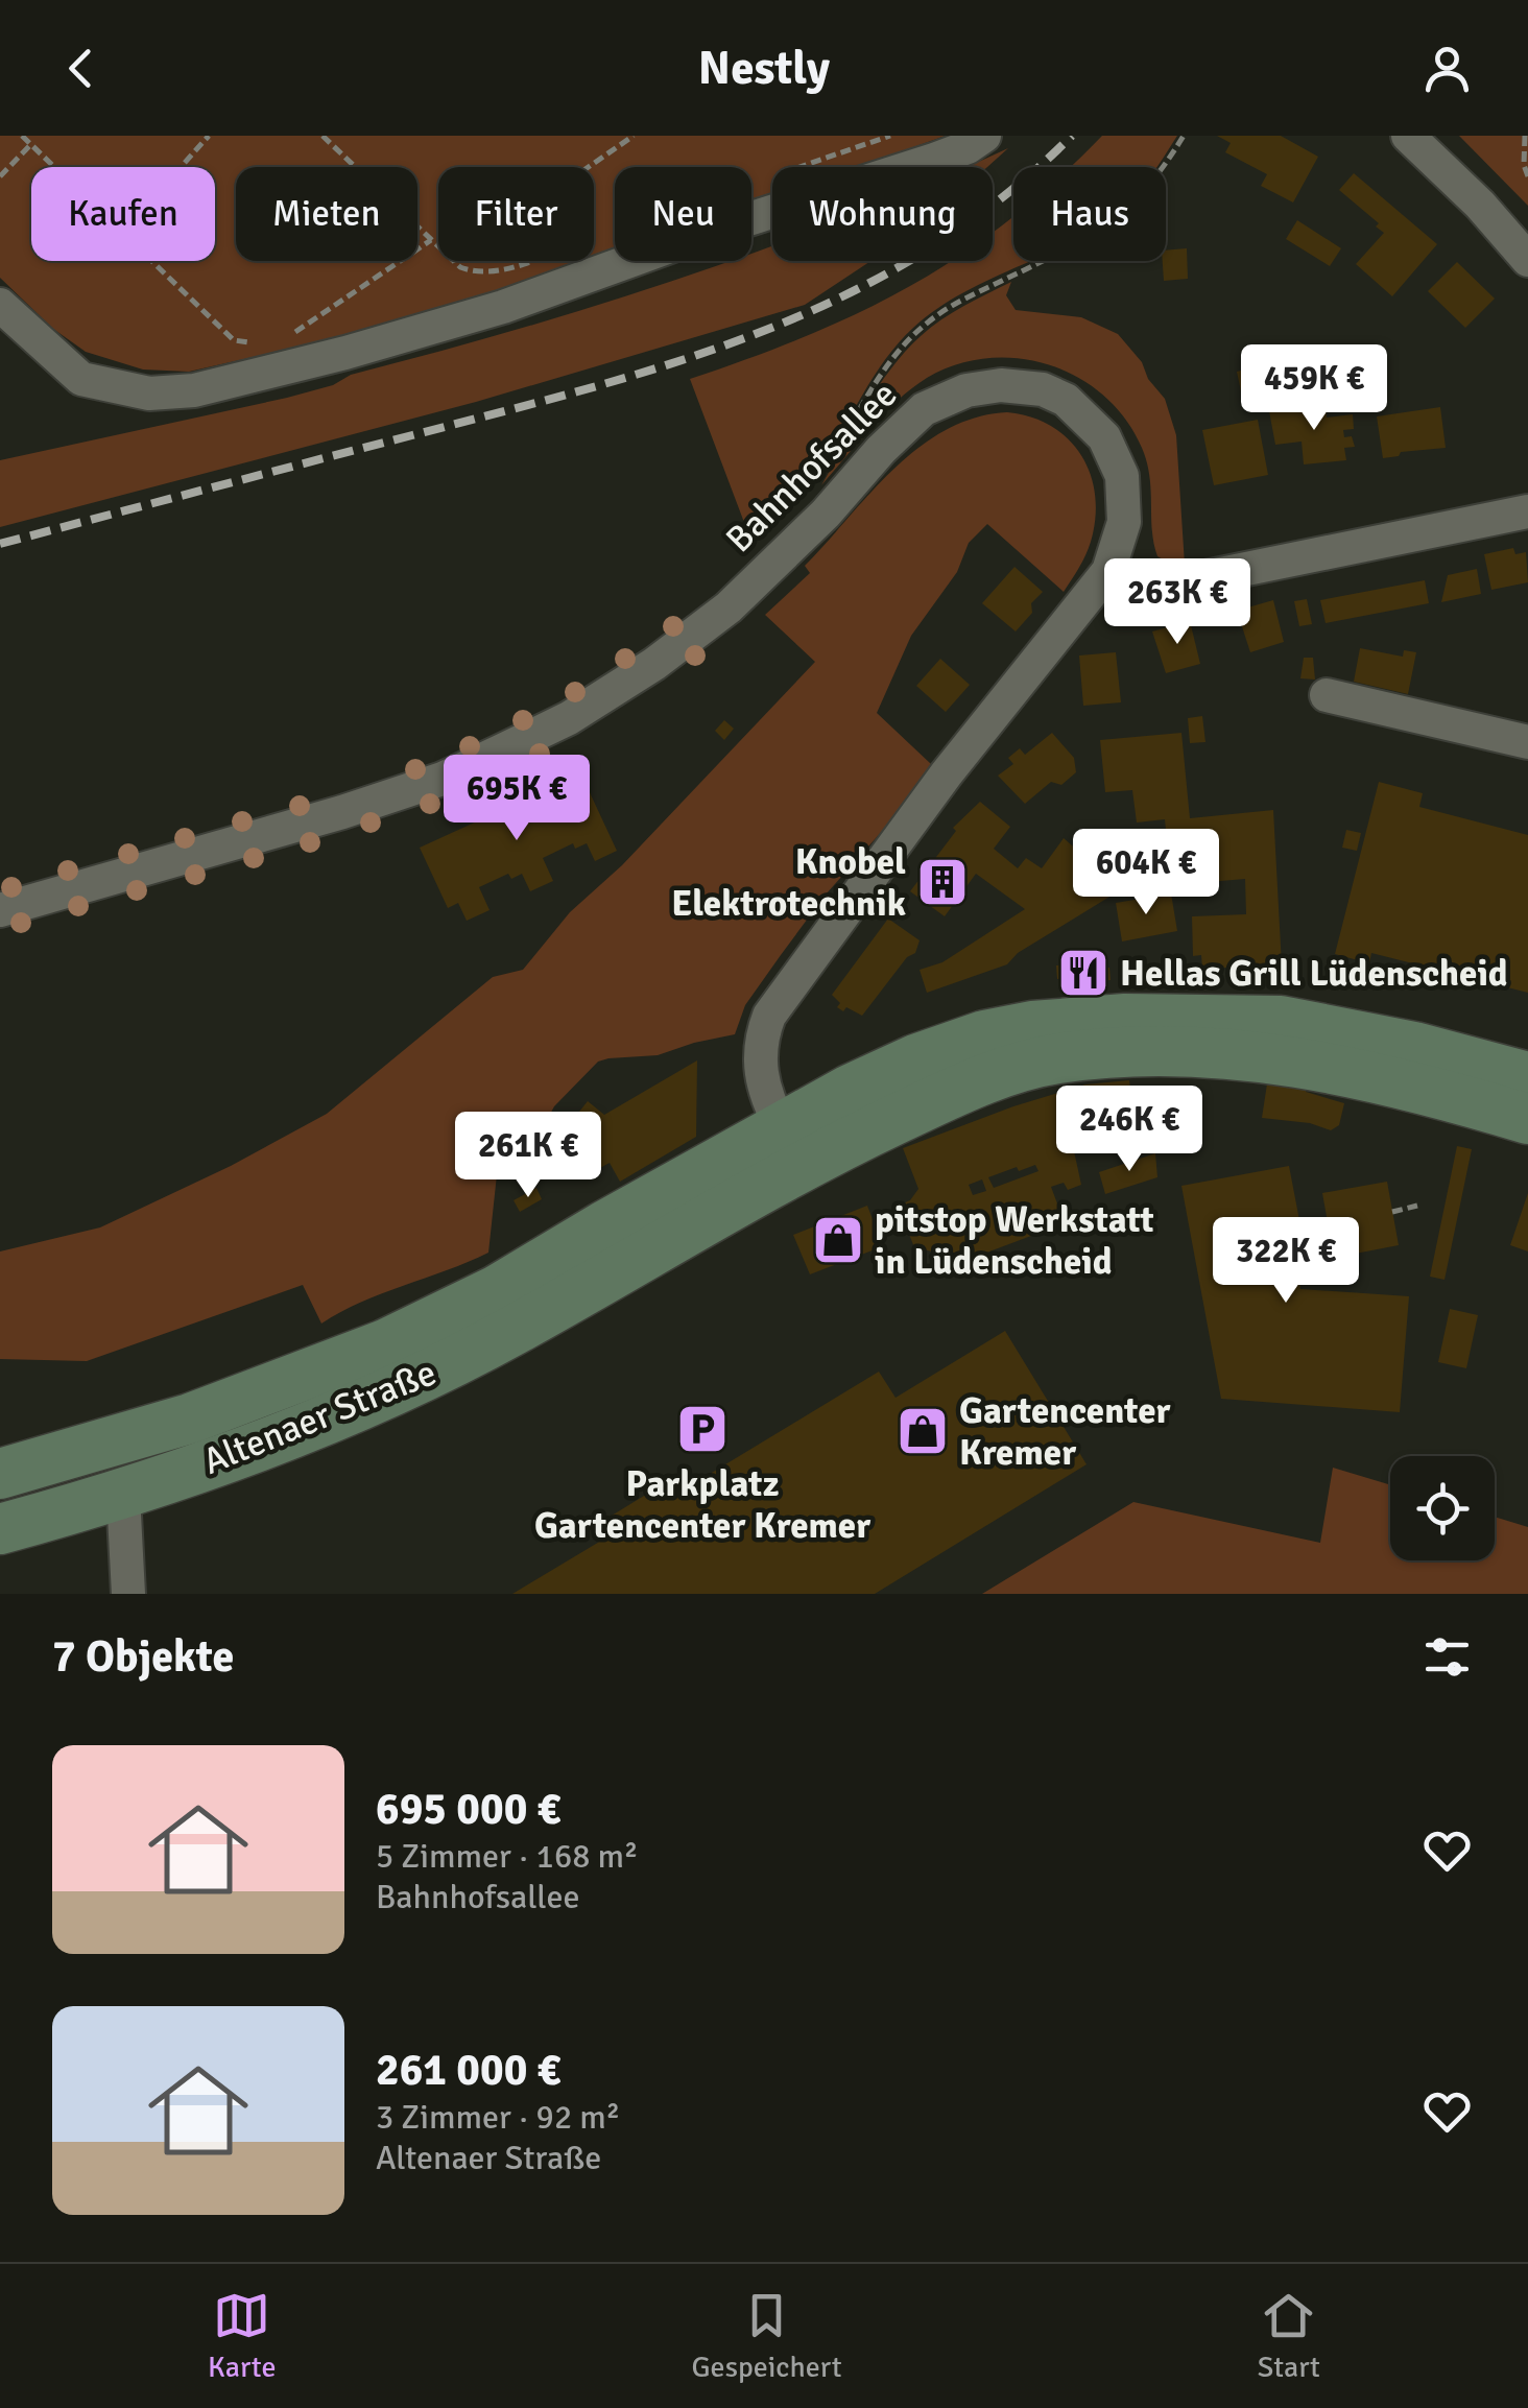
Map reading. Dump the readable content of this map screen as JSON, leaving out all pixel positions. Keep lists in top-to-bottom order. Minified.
{"streets":{"main road":["Altenaer Straße"],"street":["Bahnhofsallee"]},"crossings":[["Bahnhofsallee","Altenaer Straße"]],"places":{"building":["Knobel Elektrotechnik"],"restaurant":["Hellas Grill Lüdenscheid"],"shop":["pitstop Werkstatt in Lüdenscheid","Gartencenter Kremer"],"parking":["Parkplatz Gartencenter Kremer"]},"page":{"header":"Nestly","chip":["Kaufen","Mieten","Filter","Neu","Wohnung","Haus"],"price":["459K €","263K €","695K €","604K €","246K €","261K €","322K €"],"heading":"7 Objekte","list":[{"name":"695 000 €","note":"5 Zimmer · 168 m² · Bahnhofsallee"},{"name":"261 000 €","note":"3 Zimmer · 92 m² · Altenaer Straße"}],"tabs":["Karte","Gespeichert","Start"]}}
